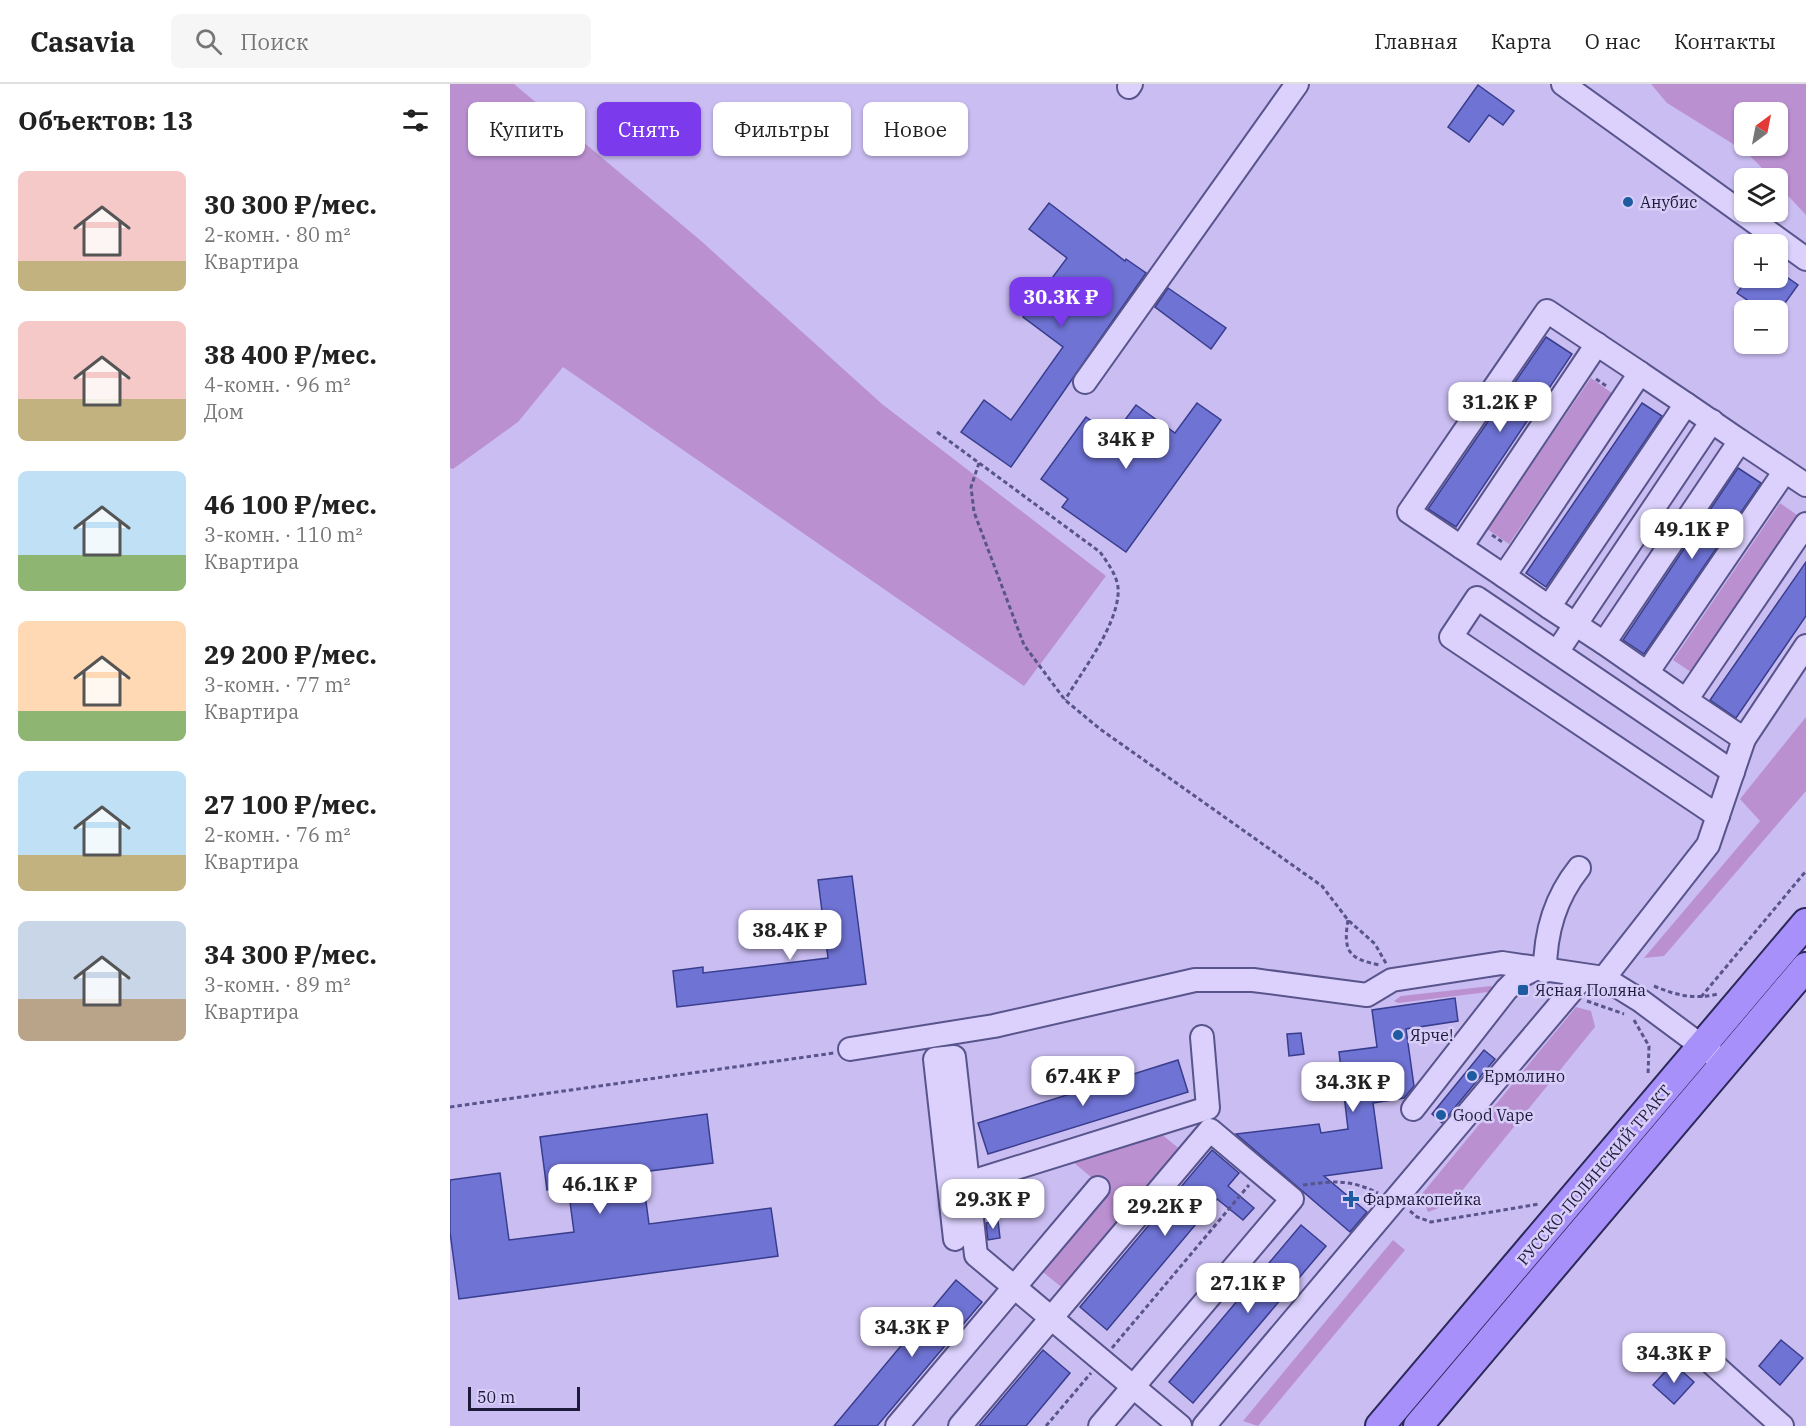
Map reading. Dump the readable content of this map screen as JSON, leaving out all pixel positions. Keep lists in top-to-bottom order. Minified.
{"streets":{"main road":["РУССКО-ПОЛЯНСКИЙ ТРАКТ"]},"places":{"other":["Анубис","Ярче!","Ермолино","Good Vape"],"transit":["Ясная Поляна"],"health":["Фармакопейка"]},"scale_bar":"50 m","north":"top right","page":{"header":"Casavia","search":"Поиск","nav":["Главная","Карта","О нас","Контакты"],"heading":"Объектов: 13","map_buttons":["+","−"],"chip":["Купить","Снять","Фильтры","Новое"],"list":[{"name":"30 300 ₽/мес.","note":"2-комн. · 80 m² · Квартира"},{"name":"38 400 ₽/мес.","note":"4-комн. · 96 m² · Дом"},{"name":"46 100 ₽/мес.","note":"3-комн. · 110 m² · Квартира"},{"name":"29 200 ₽/мес.","note":"3-комн. · 77 m² · Квартира"},{"name":"27 100 ₽/мес.","note":"2-комн. · 76 m² · Квартира"},{"name":"34 300 ₽/мес.","note":"3-комн. · 89 m² · Квартира"}],"price":["30.3K ₽","31.2K ₽","34K ₽","49.1K ₽","38.4K ₽","67.4K ₽","34.3K ₽","46.1K ₽","29.3K ₽","29.2K ₽","27.1K ₽","34.3K ₽","34.3K ₽"],"scale":"50 m"}}
